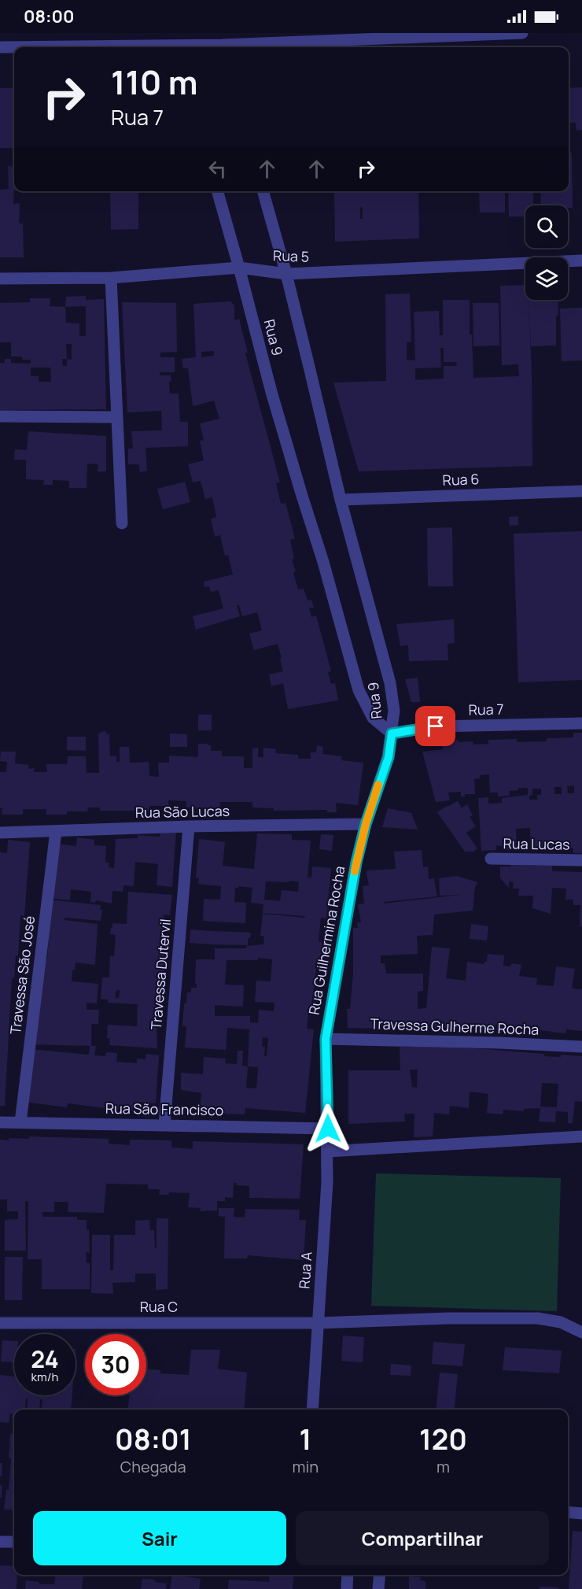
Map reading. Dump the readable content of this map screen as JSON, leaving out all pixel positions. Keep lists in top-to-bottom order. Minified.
{"streets":{"street":["Rua 5","Rua 9","Rua 6","Rua 7","Rua São Lucas","Rua Lucas","Rua Guilhermina Rocha","Travessa Dutervil","Travessa São José","Travessa Gulherme Rocha","Rua São Francisco","Rua A","Rua C"]},"crossings":[["Rua 5","Rua 9"],["Rua 9","Rua 6"],["Rua 9","Rua 7"],["Rua 9","Rua Guilhermina Rocha"],["Rua 7","Rua Guilhermina Rocha"],["Rua São Lucas","Rua Guilhermina Rocha"],["Rua São Lucas","Travessa Dutervil"],["Rua São Lucas","Travessa São José"],["Rua Guilhermina Rocha","Travessa Gulherme Rocha"],["Rua Guilhermina Rocha","Rua São Francisco"],["Rua Guilhermina Rocha","Rua A"],["Travessa Dutervil","Rua São Francisco"],["Travessa São José","Rua São Francisco"],["Rua São Francisco","Rua A"],["Rua A","Rua C"]],"page":{"status":"08:00","turn":["110 m","Rua 7"],"speed":"24 km/h","limit":"30","eta":["08:01","Chegada","1","min","120","m"],"buttons":["Sair","Compartilhar"]}}
